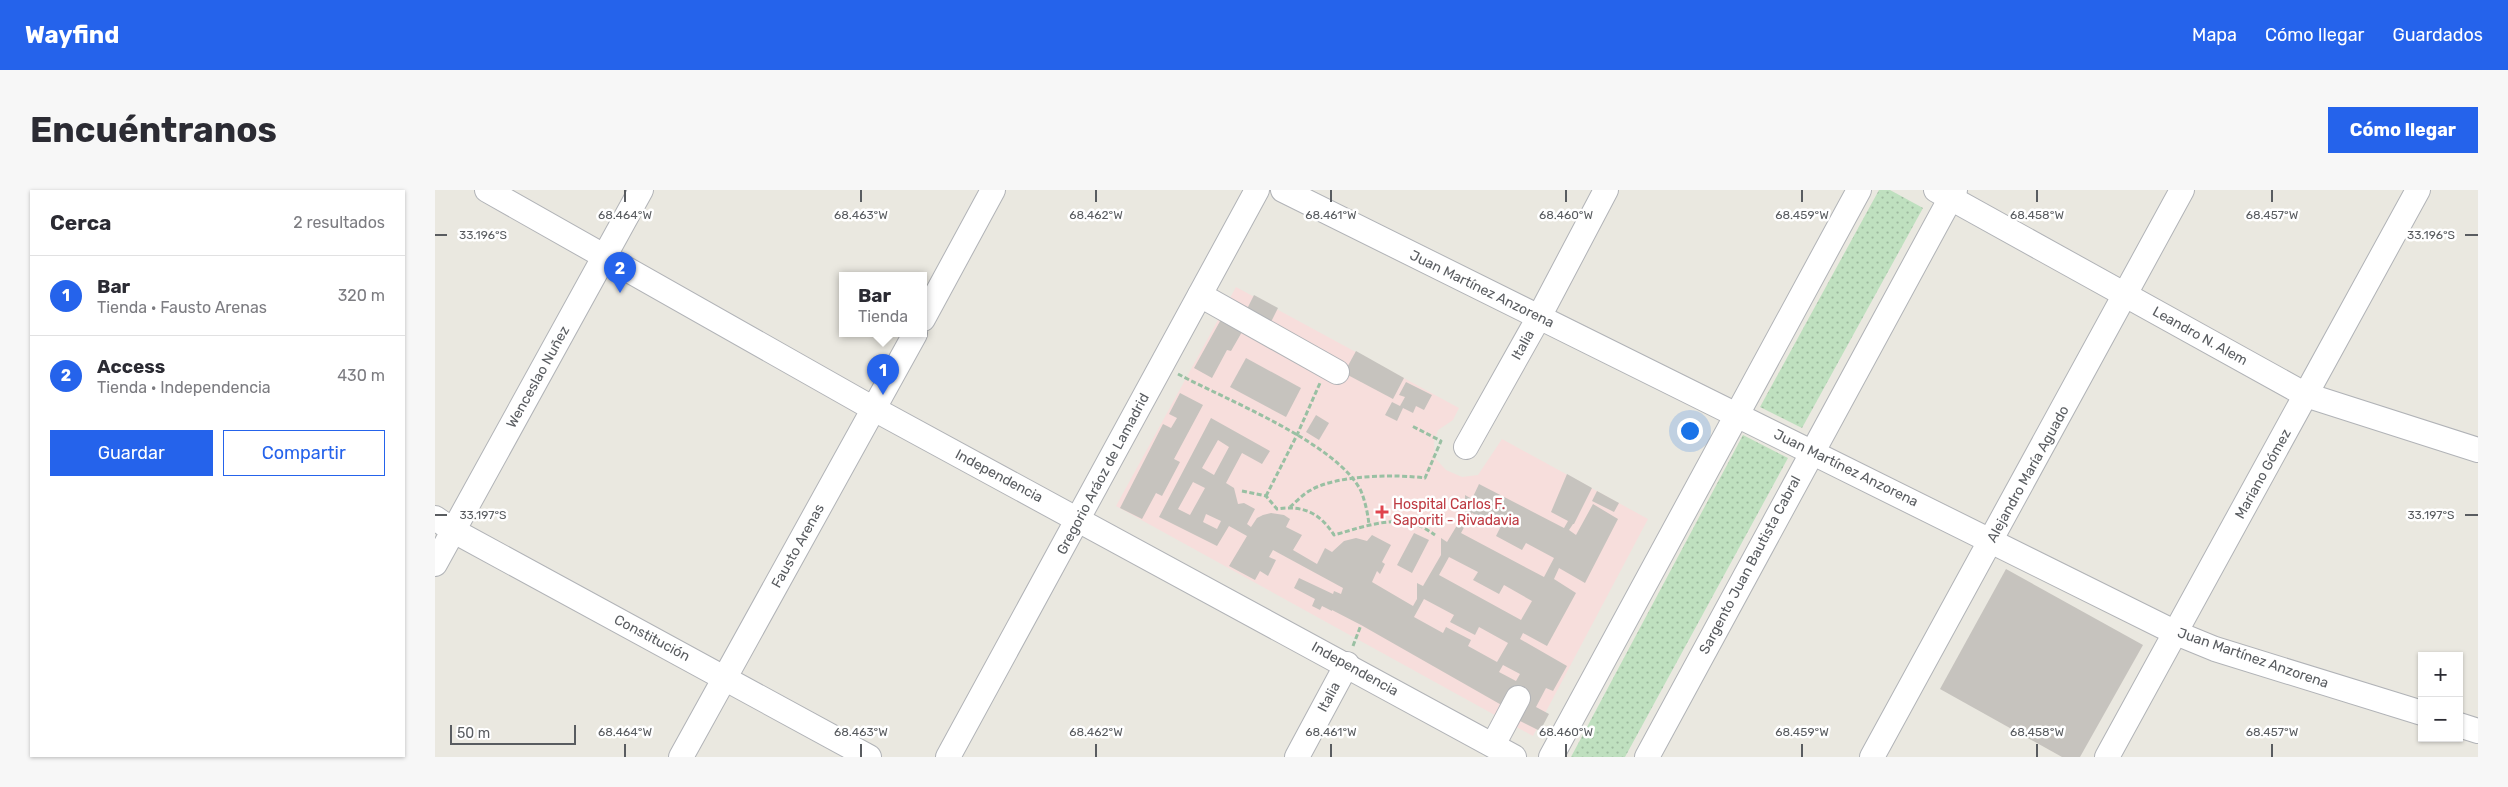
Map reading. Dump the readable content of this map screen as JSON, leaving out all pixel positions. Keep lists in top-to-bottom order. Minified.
{"streets":{"street":["Juan Martínez Anzorena","Leandro N. Alem","Italia","Wenceslao Nuñez","Gregorio Aráoz de Lamadrid","Alejandro María Aguado","Mariano Gómez","Independencia","Fausto Arenas","Sargento Juan Bautista Cabral","Constitución"]},"crossings":[["Juan Martínez Anzorena","Italia"],["Juan Martínez Anzorena","Alejandro María Aguado"],["Juan Martínez Anzorena","Mariano Gómez"],["Juan Martínez Anzorena","Sargento Juan Bautista Cabral"],["Leandro N. Alem","Alejandro María Aguado"],["Leandro N. Alem","Mariano Gómez"],["Leandro N. Alem","Sargento Juan Bautista Cabral"],["Italia","Independencia"],["Wenceslao Nuñez","Independencia"],["Wenceslao Nuñez","Constitución"],["Gregorio Aráoz de Lamadrid","Independencia"],["Independencia","Fausto Arenas"],["Fausto Arenas","Constitución"]],"places":{"health":["Hospital Carlos F. Saporiti - Rivadavia"]},"scale_bar":"50 m","page":{"header":"Wayfind","nav":["Mapa","Cómo llegar","Guardados"],"buttons":["Cómo llegar",["Guardar","Compartir"]],"title":"Encuéntranos","heading":["Cerca","2 resultados"],"pins":["2","1"],"list":[{"mark":"1","name":"Bar","note":"Tienda · Fausto Arenas","value":"320 m"},{"mark":"2","name":"Access","note":"Tienda · Independencia","value":"430 m"}],"popup":["Bar","Tienda"],"map_buttons":["+","−"],"scale":"50 m"},"coordinates":["68.464°W","68.463°W","68.462°W","68.461°W","68.460°W","68.459°W","68.458°W","68.457°W","33.196°S","33.197°S"]}
